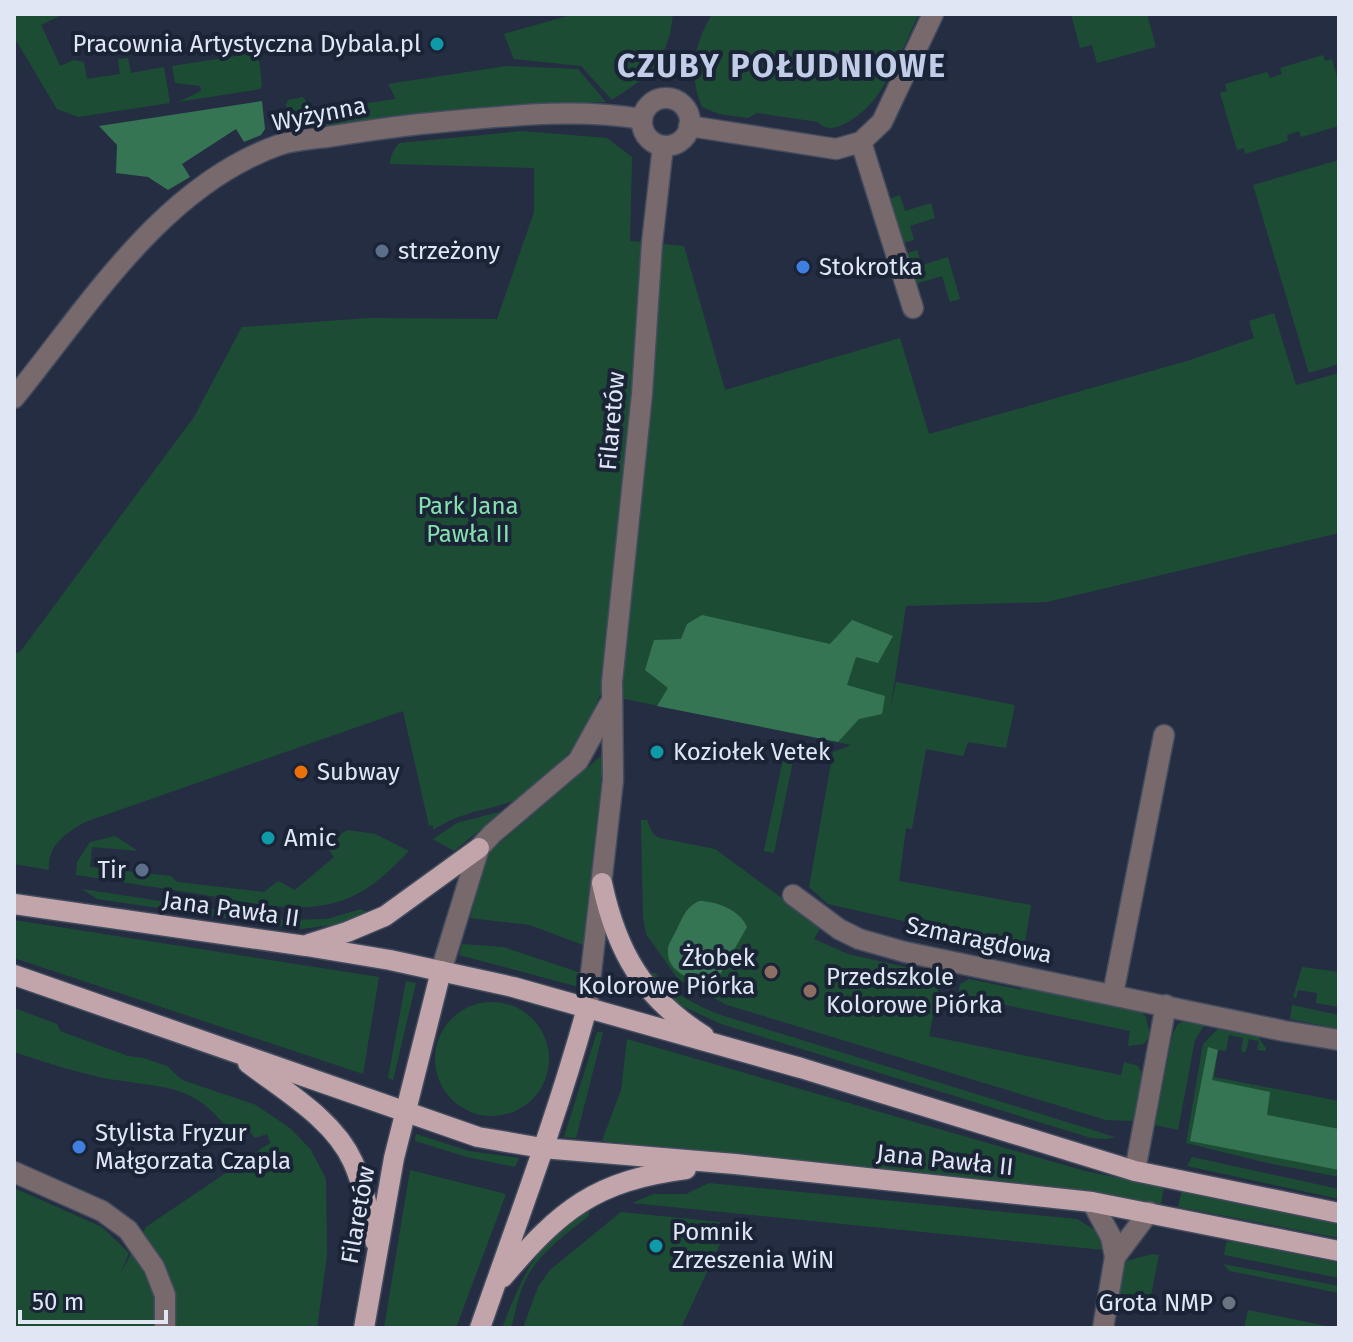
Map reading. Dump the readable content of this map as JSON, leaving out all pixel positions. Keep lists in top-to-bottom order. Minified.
{"streets":{"main road":["Filaretów","Jana Pawła II"],"street":["Wyżynna","Szmaragdowa"]},"crossings":[["Wyżynna","Filaretów"],["Filaretów","Jana Pawła II"]],"districts":["CZUBY POŁUDNIOWE"],"parks":["Park Jana Pawła II"],"places":["Pracownia Artystyczna Dybala.pl","strzeżony","Stokrotka","Koziołek Vetek","Subway","Amic","Tir","Żłobek Kolorowe Piórka","Przedszkole Kolorowe Piórka","Stylista Fryzur Małgorzata Czapla","Pomnik Zrzeszenia WiN","Grota NMP"],"scale_bar":"50 m"}
